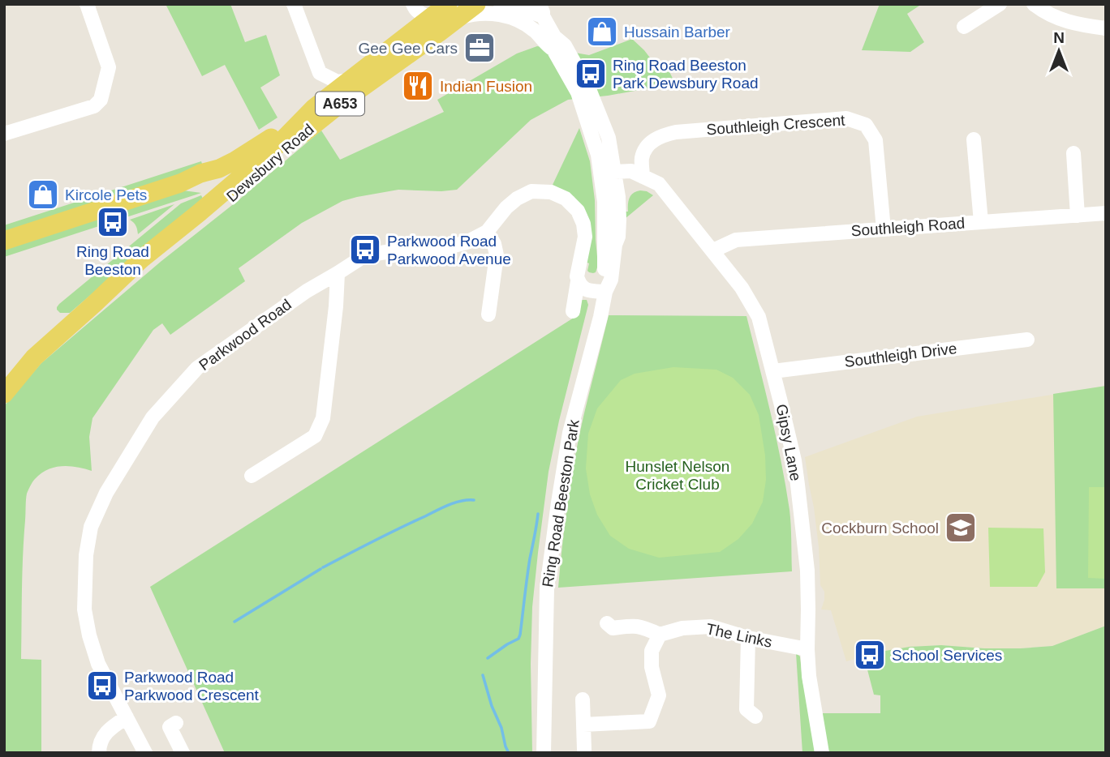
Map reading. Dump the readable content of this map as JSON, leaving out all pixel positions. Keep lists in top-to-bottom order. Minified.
{"streets":{"main road":["A653","Dewsbury Road"],"street":["Southleigh Crescent","Southleigh Road","Parkwood Road","Southleigh Drive","Gipsy Lane","Ring Road Beeston Park","The Links"]},"crossings":[["Southleigh Crescent","Southleigh Road"],["Southleigh Crescent","Gipsy Lane"],["Southleigh Road","Gipsy Lane"],["Southleigh Drive","Gipsy Lane"],["Gipsy Lane","The Links"]],"parks":["Hunslet Nelson Cricket Club"],"places":{"shop":["Hussain Barber","Kircole Pets"],"office":["Gee Gee Cars"],"bus stop":["Ring Road Beeston Park Dewsbury Road","Ring Road Beeston","Parkwood Road Parkwood Avenue","School Services","Parkwood Road Parkwood Crescent"],"restaurant":["Indian Fusion"],"school or university":["Cockburn School"]},"north":"top"}
